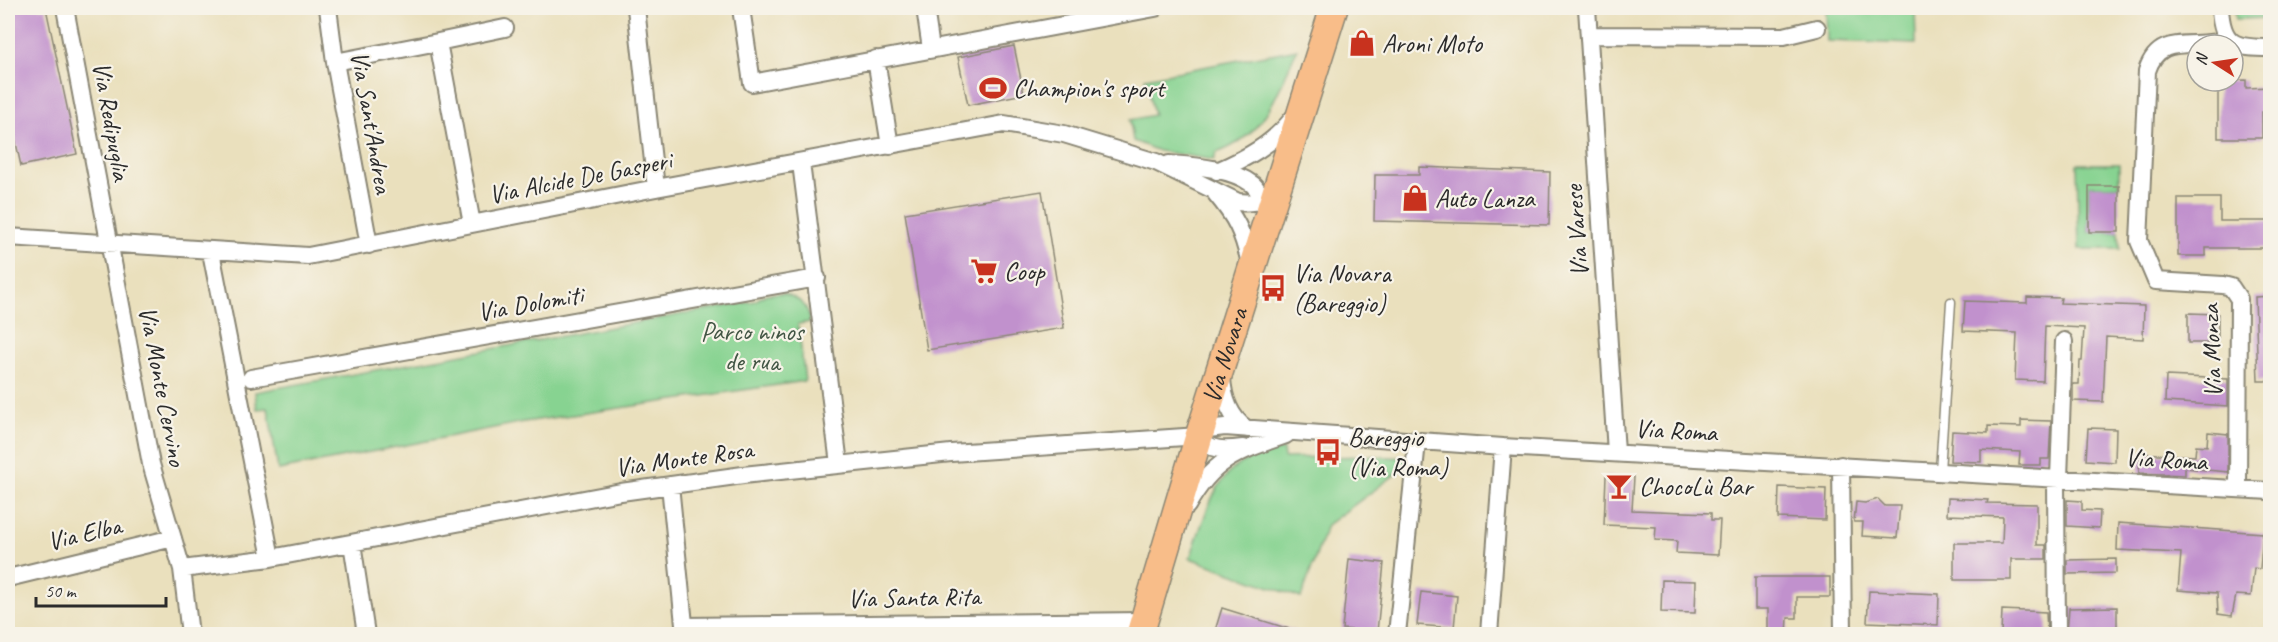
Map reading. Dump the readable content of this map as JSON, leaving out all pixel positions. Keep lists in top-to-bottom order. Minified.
{"streets":{"main road":["Via Novara"],"street":["Via Redipuglia","Via Sant'Andrea","Via Alcide De Gasperi","Via Varese","Via Dolomiti","Via Monza","Via Monte Cervino","Via Roma","Via Monte Rosa","Via Elba","Via Santa Rita"]},"crossings":[["Via Redipuglia","Via Alcide De Gasperi"],["Via Redipuglia","Via Monte Cervino"],["Via Sant'Andrea","Via Alcide De Gasperi"],["Via Alcide De Gasperi","Via Novara"],["Via Alcide De Gasperi","Via Monte Cervino"],["Via Varese","Via Roma"],["Via Monza","Via Roma"],["Via Novara","Via Roma"],["Via Novara","Via Monte Rosa"],["Via Novara","Via Santa Rita"],["Via Monte Cervino","Via Monte Rosa"],["Via Monte Cervino","Via Elba"],["Via Roma","Via Monte Rosa"]],"parks":["Parco ninos de rua"],"places":{"shop":["Aroni Moto","Auto Lanza"],"sports":["Champion's sport"],"supermarket":["Coop"],"bus stop":["Via Novara (Bareggio)","Bareggio (Via Roma)"],"bar":["ChocoLù Bar"]},"scale_bar":"50 m","north":"left"}
